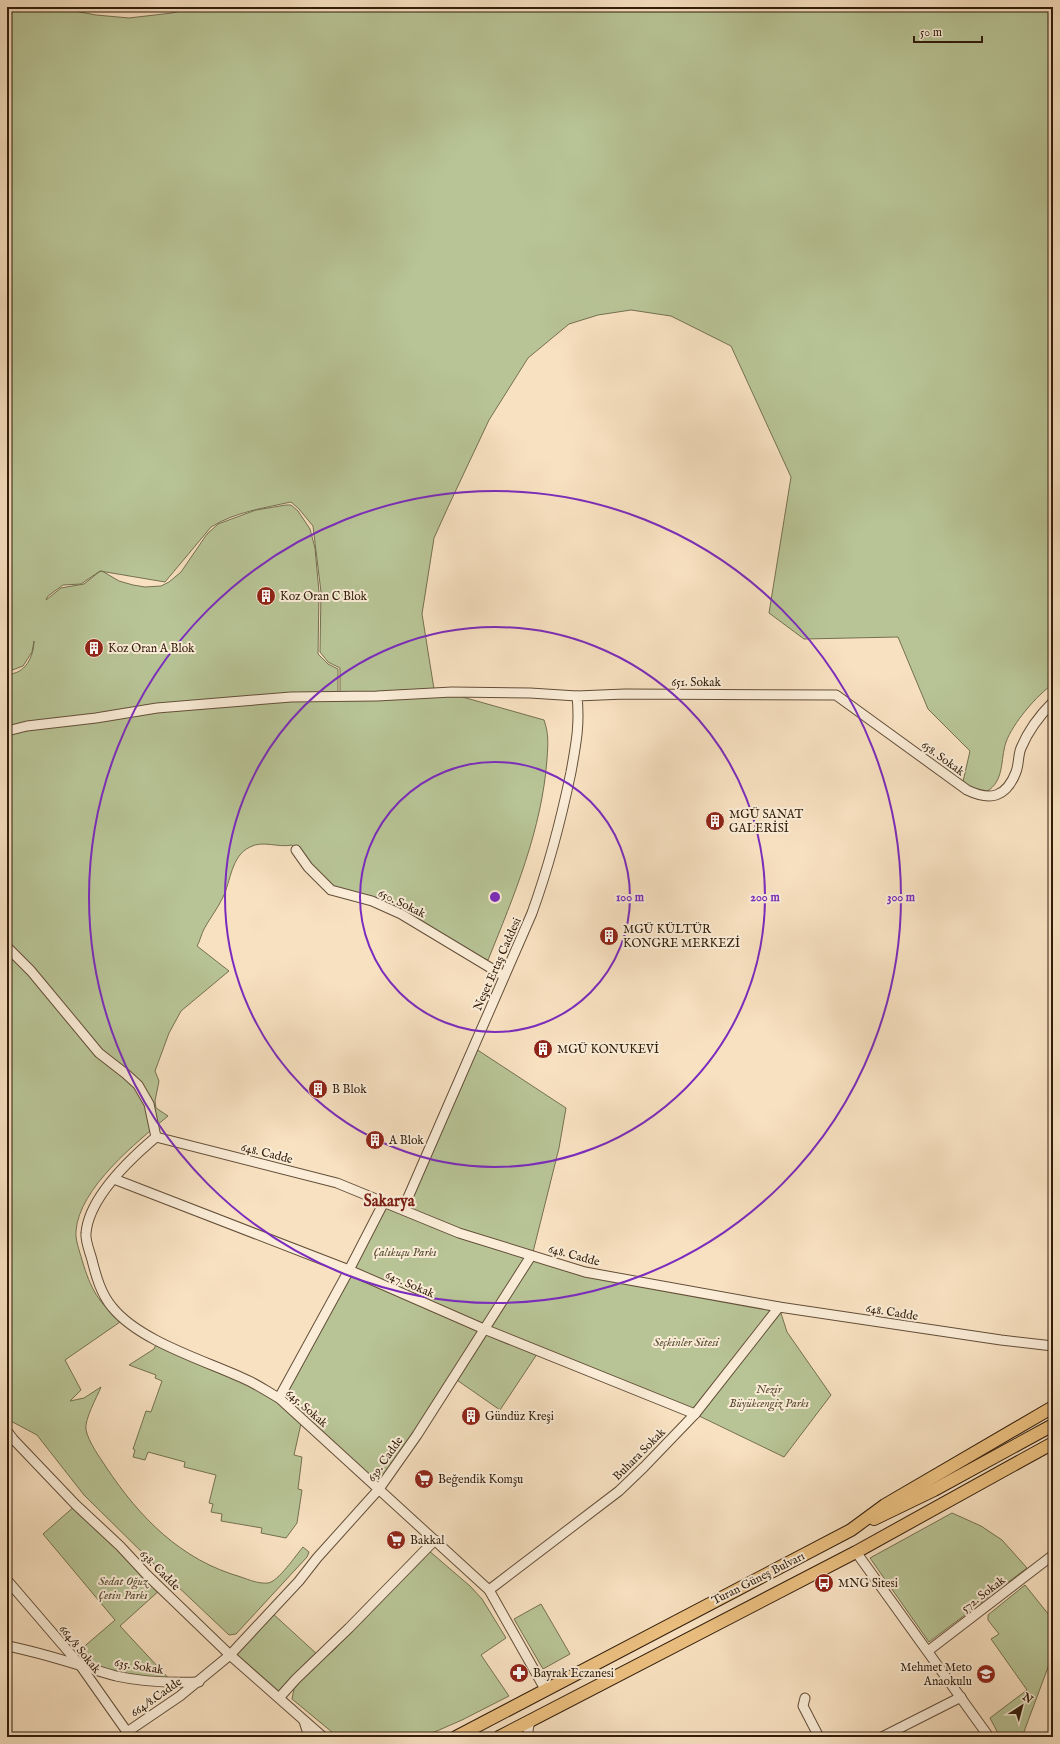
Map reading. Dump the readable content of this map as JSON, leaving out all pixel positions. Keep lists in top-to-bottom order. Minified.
{"streets":{"main road":["Turan Güneş Bulvarı"],"street":["651. Sokak","658. Sokak","650. Sokak","Neşet Ertaş Caddesi","648. Cadde","647. Sokak","645. Sokak","Buhara Sokak","639. Cadde","638. Cadde","572. Sokak","664/8 Sokak","635. Sokak","664/8.Cadde"]},"crossings":[["651. Sokak","658. Sokak"],["651. Sokak","Neşet Ertaş Caddesi"],["650. Sokak","Neşet Ertaş Caddesi"],["Neşet Ertaş Caddesi","648. Cadde"],["648. Cadde","645. Sokak"],["648. Cadde","Buhara Sokak"],["648. Cadde","639. Cadde"],["647. Sokak","645. Sokak"],["647. Sokak","Buhara Sokak"],["647. Sokak","639. Cadde"],["645. Sokak","Buhara Sokak"],["645. Sokak","639. Cadde"],["645. Sokak","Turan Güneş Bulvarı"],["639. Cadde","638. Cadde"],["639. Cadde","635. Sokak"],["639. Cadde","664/8.Cadde"],["664/8 Sokak","635. Sokak"],["664/8 Sokak","664/8.Cadde"],["635. Sokak","664/8.Cadde"]],"districts":["Sakarya"],"parks":["Çalıkuşu Parkı","Seçkinler Sitesi","Nezir Büyükcengiz Parkı","Sedat Oğuz Çetin Parkı"],"places":{"building":["Koz Oran C Blok","Koz Oran A Blok","MGÜ SANAT GALERİSİ","MGÜ KÜLTÜR KONGRE MERKEZİ","MGÜ KONUKEVİ","B Blok","A Blok","Gündüz Kreşi"],"supermarket":["Beğendik Komşu","Bakkal"],"bus stop":["MNG Sitesi"],"pharmacy":["Bayrak Eczanesi"],"school or university":["Mehmet Meto Anaokulu"]},"scale_bar":"50 m","north":"top right","rings":["100 m","200 m","300 m"]}
